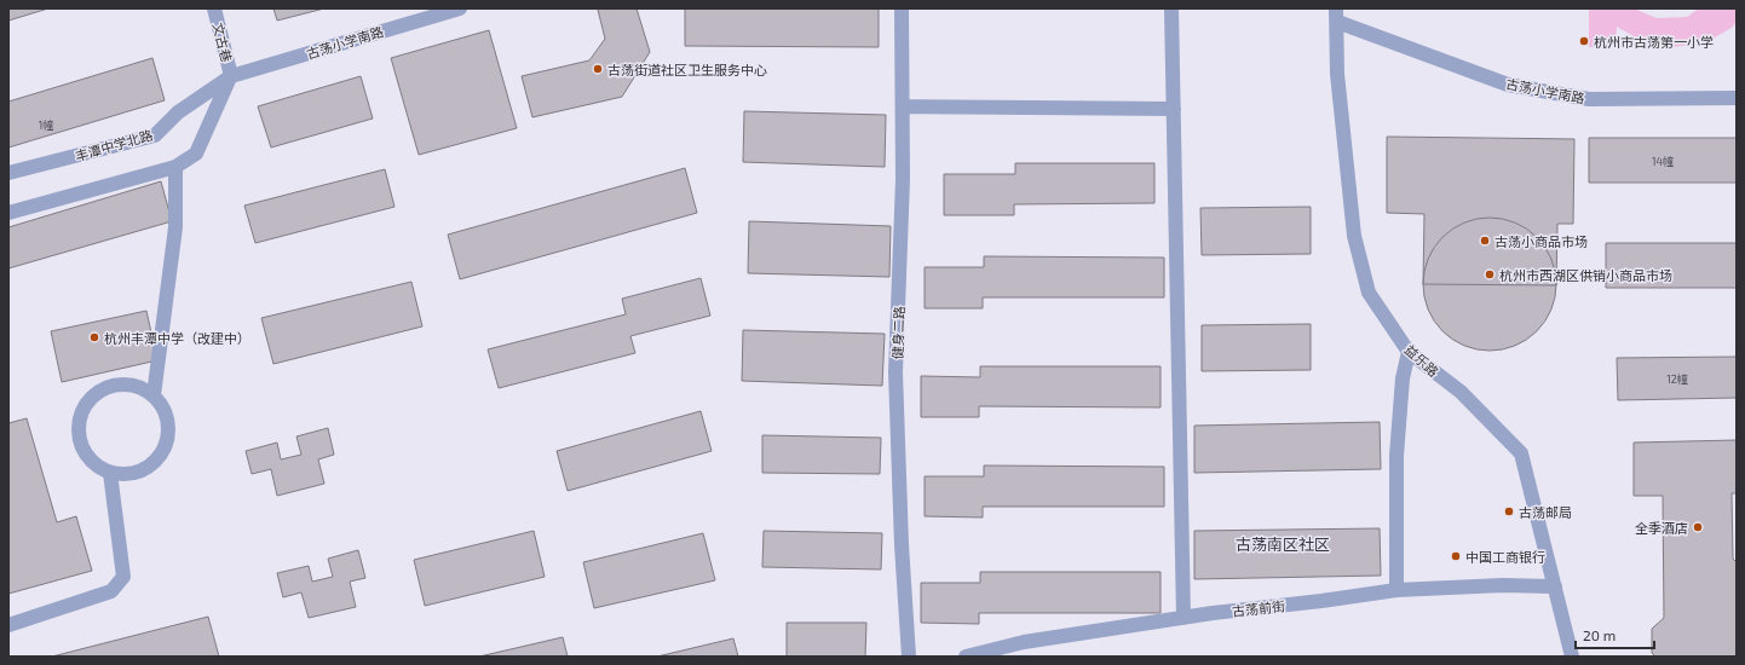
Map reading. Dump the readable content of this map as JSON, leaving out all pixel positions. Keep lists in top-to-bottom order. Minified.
{"streets":{"street":["文古巷","古荡小学南路","丰潭中学北路","健身二路","益乐路","古荡前街"]},"crossings":[["文古巷","古荡小学南路"],["文古巷","丰潭中学北路"],["古荡小学南路","丰潭中学北路"],["古荡小学南路","益乐路"],["益乐路","古荡前街"]],"districts":["古荡南区社区"],"places":["杭州市古荡第一小学","古荡街道社区卫生服务中心","古荡小商品市场","杭州市西湖区供销小商品市场","杭州丰潭中学（改建中）","古荡邮局","全季酒店","中国工商银行"],"house_numbers":["1幢","14幢","12幢"],"scale_bar":"20 m"}
